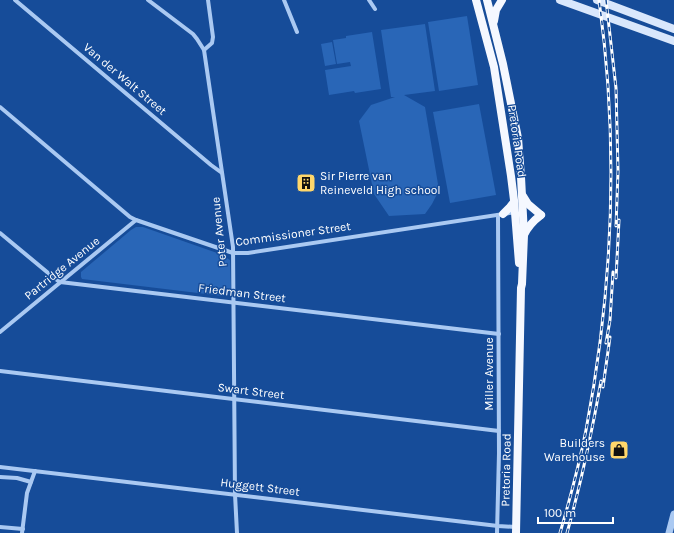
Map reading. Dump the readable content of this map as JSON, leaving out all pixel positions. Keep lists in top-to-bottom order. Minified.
{"streets":{"main road":["Pretoria Road"],"street":["Van der Walt Street","Peter Avenue","Commissioner Street","Partridge Avenue","Friedman Street","Miller Avenue","Swart Street","Huggett Street"]},"crossings":[["Van der Walt Street","Peter Avenue"],["Pretoria Road","Commissioner Street"],["Pretoria Road","Huggett Street"],["Peter Avenue","Commissioner Street"],["Peter Avenue","Friedman Street"],["Peter Avenue","Swart Street"],["Peter Avenue","Huggett Street"],["Commissioner Street","Partridge Avenue"],["Commissioner Street","Miller Avenue"],["Partridge Avenue","Friedman Street"],["Friedman Street","Miller Avenue"],["Miller Avenue","Swart Street"],["Miller Avenue","Huggett Street"]],"places":{"building":["Sir Pierre van Reineveld High school"],"shop":["Builders Warehouse"]},"scale_bar":"100 m"}
